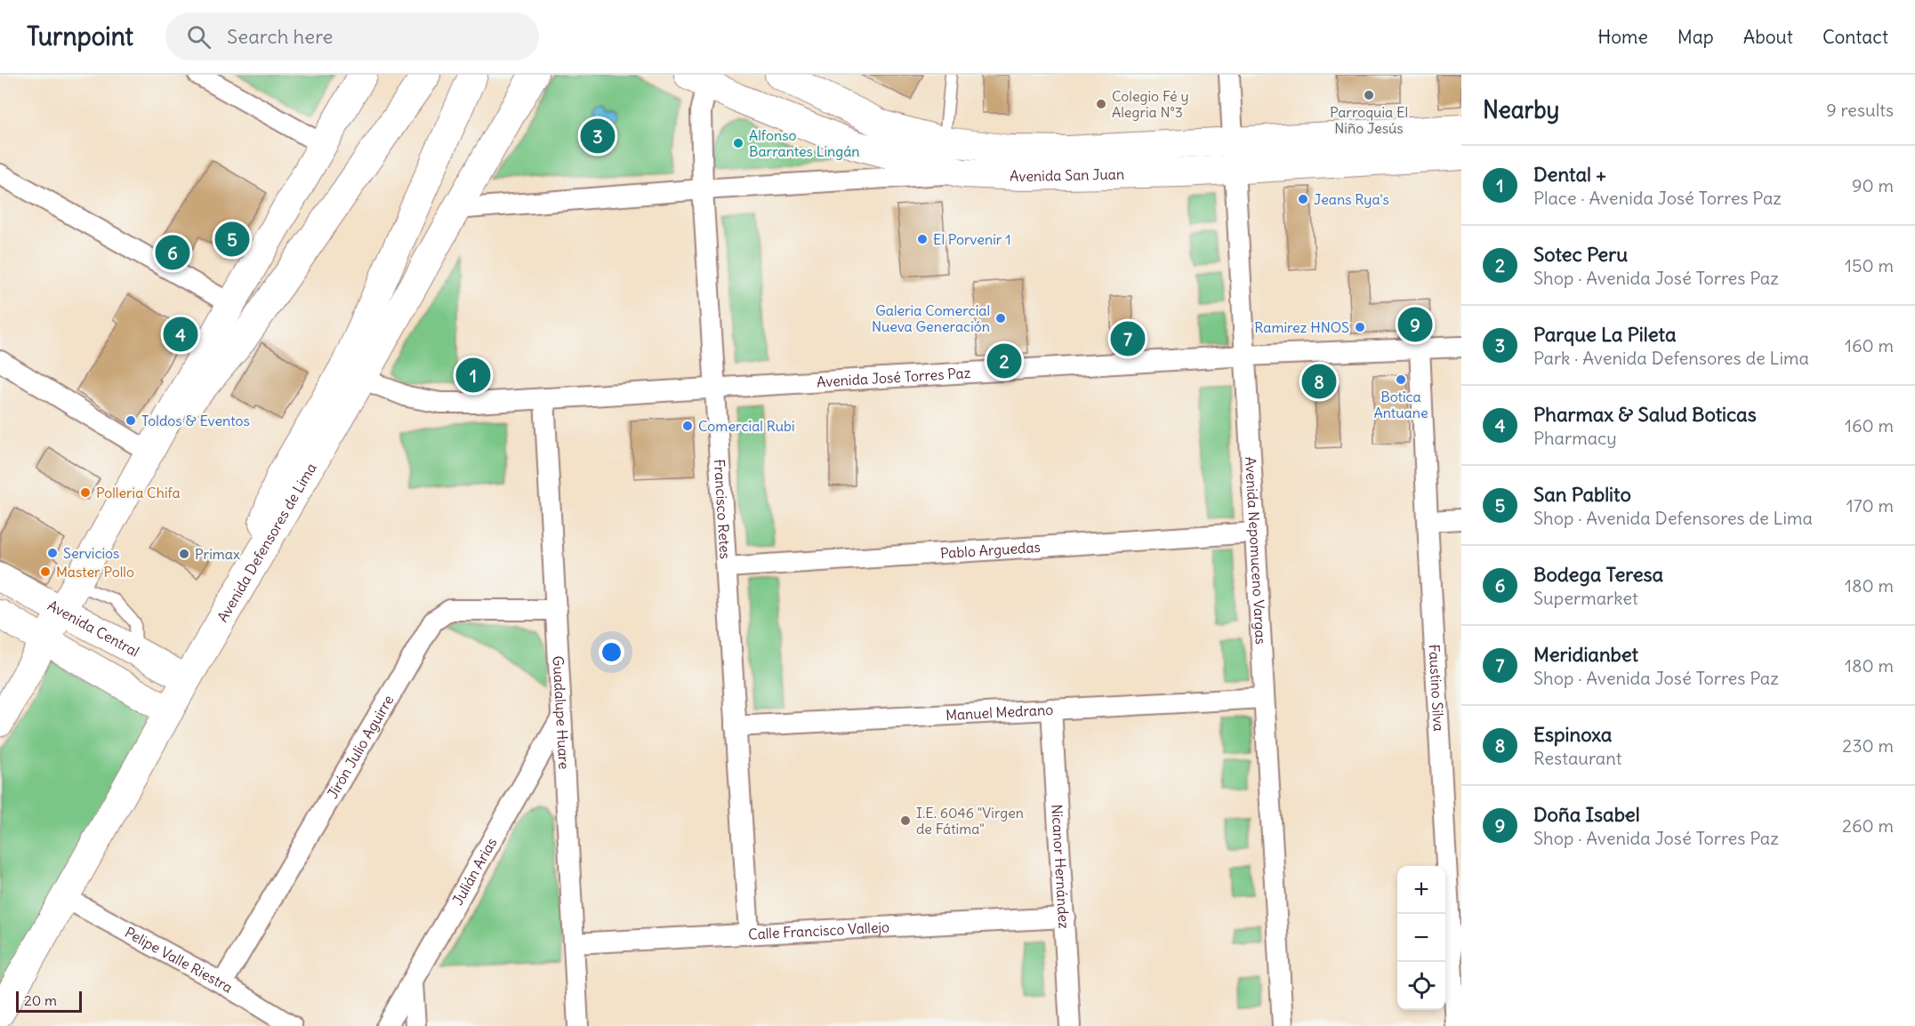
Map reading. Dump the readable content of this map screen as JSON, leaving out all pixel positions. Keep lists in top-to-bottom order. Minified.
{"streets":{"main road":["Avenida San Juan","Avenida Defensores de Lima","Avenida Central"],"street":["Avenida José Torres Paz","Francisco Retes","Pablo Arguedas","Avenida Nepomuceno Vargas","Faustino Silva","Manuel Medrano","Guadalupe Huare","Jirón Julio Aguirre","Nicanor Hernández","Julián Arias","Calle Francisco Vallejo","Pelipe Valle Riestra"]},"crossings":[["Avenida San Juan","Francisco Retes"],["Avenida San Juan","Avenida Nepomuceno Vargas"],["Avenida José Torres Paz","Francisco Retes"],["Avenida José Torres Paz","Avenida Defensores de Lima"],["Avenida José Torres Paz","Avenida Nepomuceno Vargas"],["Avenida José Torres Paz","Faustino Silva"],["Avenida José Torres Paz","Guadalupe Huare"],["Francisco Retes","Pablo Arguedas"],["Francisco Retes","Manuel Medrano"],["Francisco Retes","Calle Francisco Vallejo"],["Avenida Defensores de Lima","Avenida Central"],["Avenida Defensores de Lima","Pelipe Valle Riestra"],["Pablo Arguedas","Avenida Nepomuceno Vargas"],["Avenida Nepomuceno Vargas","Manuel Medrano"],["Manuel Medrano","Nicanor Hernández"],["Guadalupe Huare","Jirón Julio Aguirre"],["Guadalupe Huare","Julián Arias"],["Guadalupe Huare","Calle Francisco Vallejo"],["Jirón Julio Aguirre","Pelipe Valle Riestra"],["Nicanor Hernández","Calle Francisco Vallejo"]],"places":["Parroquia El Niño Jesús","Colegio Fé y Alegria N°3","Alfonso Barrantes Lingán","Jeans Rya's","El Porvenir 1","Galeria Comercial Nueva Generación","Ramirez HNOS","Botica Antuane","Toldos & Eventos","Comercial Rubi","Polleria Chifa","Servicios","Primax","Master Pollo","I.E. 6046 \"Virgen de Fátima\""],"scale_bar":"20 m","page":{"header":"Turnpoint","search":"Search here","nav":["Home","Map","About","Contact"],"heading":["Nearby","9 results"],"pins":["3","5","6","9","4","7","2","1","8"],"list":[{"mark":"1","name":"Dental +","note":"Place · Avenida José Torres Paz","value":"90 m"},{"mark":"2","name":"Sotec Peru","note":"Shop · Avenida José Torres Paz","value":"150 m"},{"mark":"3","name":"Parque La Pileta","note":"Park · Avenida Defensores de Lima","value":"160 m"},{"mark":"4","name":"Pharmax & Salud Boticas","note":"Pharmacy","value":"160 m"},{"mark":"5","name":"San Pablito","note":"Shop · Avenida Defensores de Lima","value":"170 m"},{"mark":"6","name":"Bodega Teresa","note":"Supermarket","value":"180 m"},{"mark":"7","name":"Meridianbet","note":"Shop · Avenida José Torres Paz","value":"180 m"},{"mark":"8","name":"Espinoxa","note":"Restaurant","value":"230 m"},{"mark":"9","name":"Doña Isabel","note":"Shop · Avenida José Torres Paz","value":"260 m"}],"map_buttons":["+","−"],"scale":"20 m"}}
